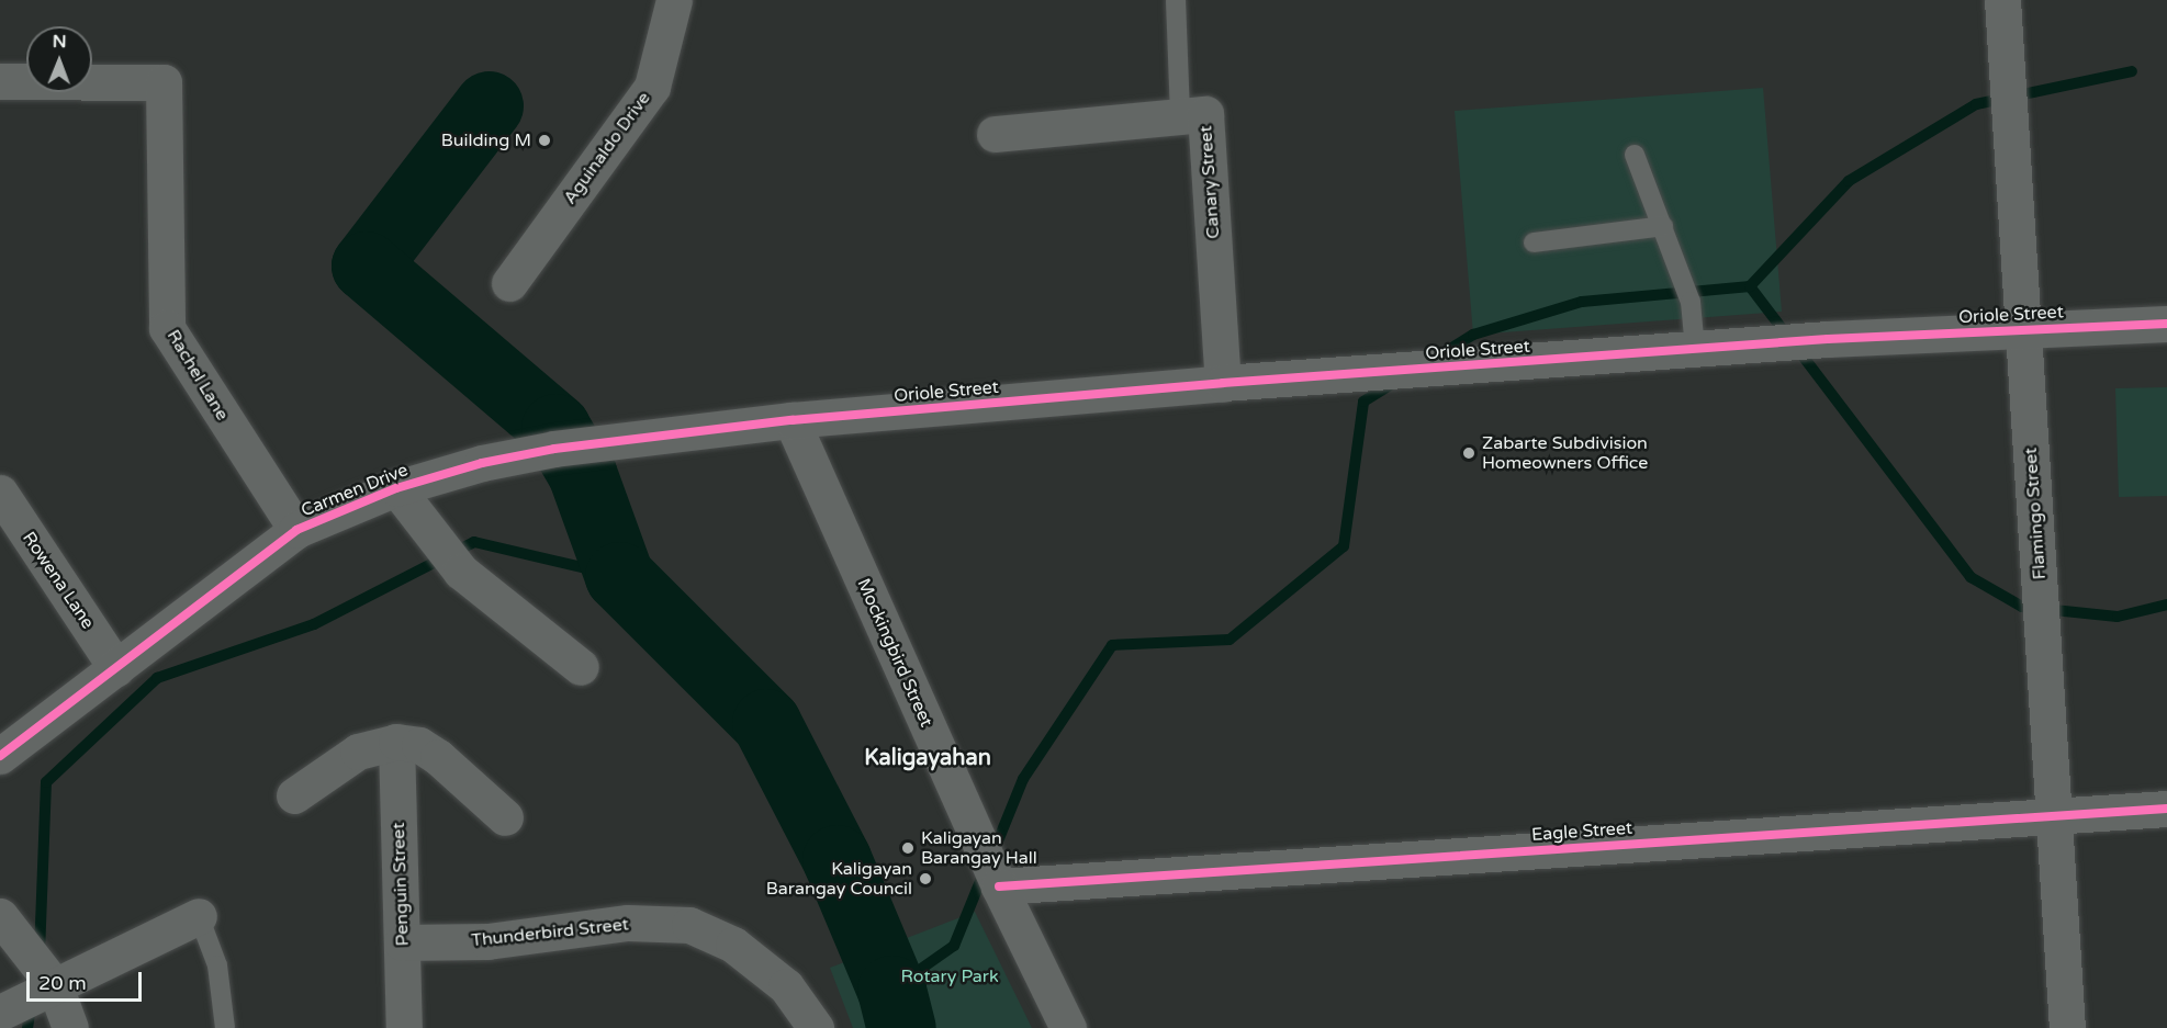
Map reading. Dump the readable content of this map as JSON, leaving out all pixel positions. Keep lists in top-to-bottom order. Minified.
{"streets":{"street":["Aguinaldo Drive","Canary Street","Oriole Street","Rachel Lane","Carmen Drive","Flamingo Street","Rowena Lane","Mockingbird Street","Eagle Street","Penguin Street","Thunderbird Street"]},"crossings":[["Canary Street","Oriole Street"],["Oriole Street","Carmen Drive"],["Oriole Street","Flamingo Street"],["Oriole Street","Mockingbird Street"],["Rachel Lane","Carmen Drive"],["Carmen Drive","Rowena Lane"],["Carmen Drive","Mockingbird Street"],["Flamingo Street","Eagle Street"],["Mockingbird Street","Eagle Street"],["Penguin Street","Thunderbird Street"]],"districts":["Kaligayahan"],"parks":["Rotary Park"],"places":["Building M","Zabarte Subdivision Homeowners Office","Kaligayan Barangay Hall","Kaligayan Barangay Council"],"scale_bar":"20 m","north":"top"}
